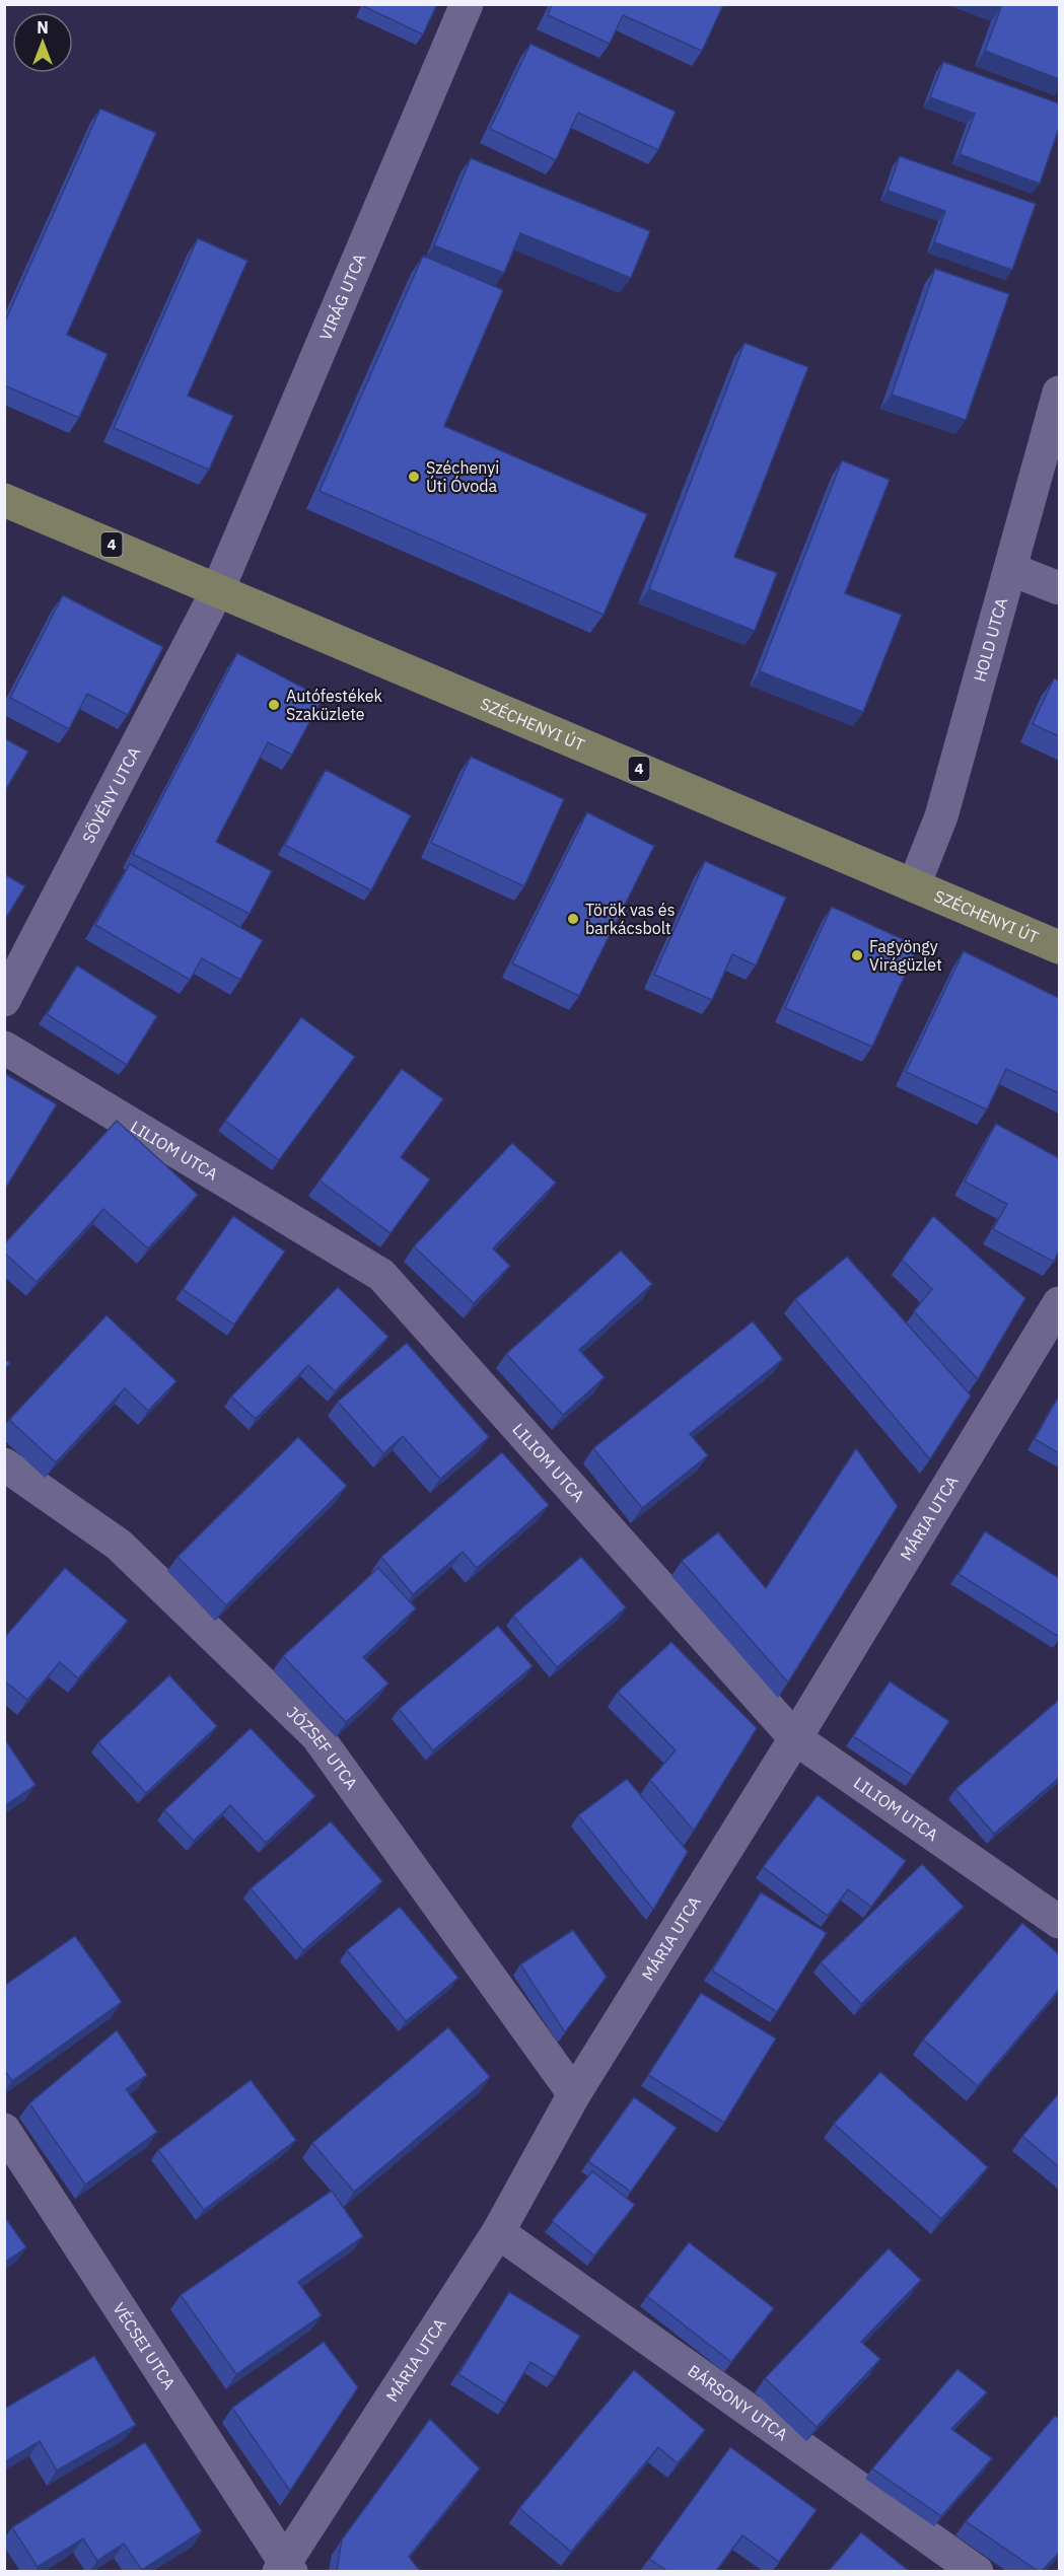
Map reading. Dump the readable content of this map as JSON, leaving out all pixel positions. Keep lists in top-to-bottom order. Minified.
{"streets":{"main road":["4","SZÉCHENYI ÚT"],"street":["VIRÁG UTCA","HOLD UTCA","SÖVÉNY UTCA","LILIOM UTCA","MÁRIA UTCA","JÓZSEF UTCA","VÉCSEI UTCA","BÁRSONY UTCA"]},"crossings":[["VIRÁG UTCA","SZÉCHENYI ÚT"],["VIRÁG UTCA","SÖVÉNY UTCA"],["HOLD UTCA","SZÉCHENYI ÚT"],["SZÉCHENYI ÚT","SÖVÉNY UTCA"],["LILIOM UTCA","MÁRIA UTCA"],["MÁRIA UTCA","JÓZSEF UTCA"],["MÁRIA UTCA","VÉCSEI UTCA"],["MÁRIA UTCA","BÁRSONY UTCA"]],"places":["Széchenyi Úti Óvoda","Autófestékek Szaküzlete","Török vas és barkácsbolt","Fagyöngy Virágüzlet"],"north":"top"}
